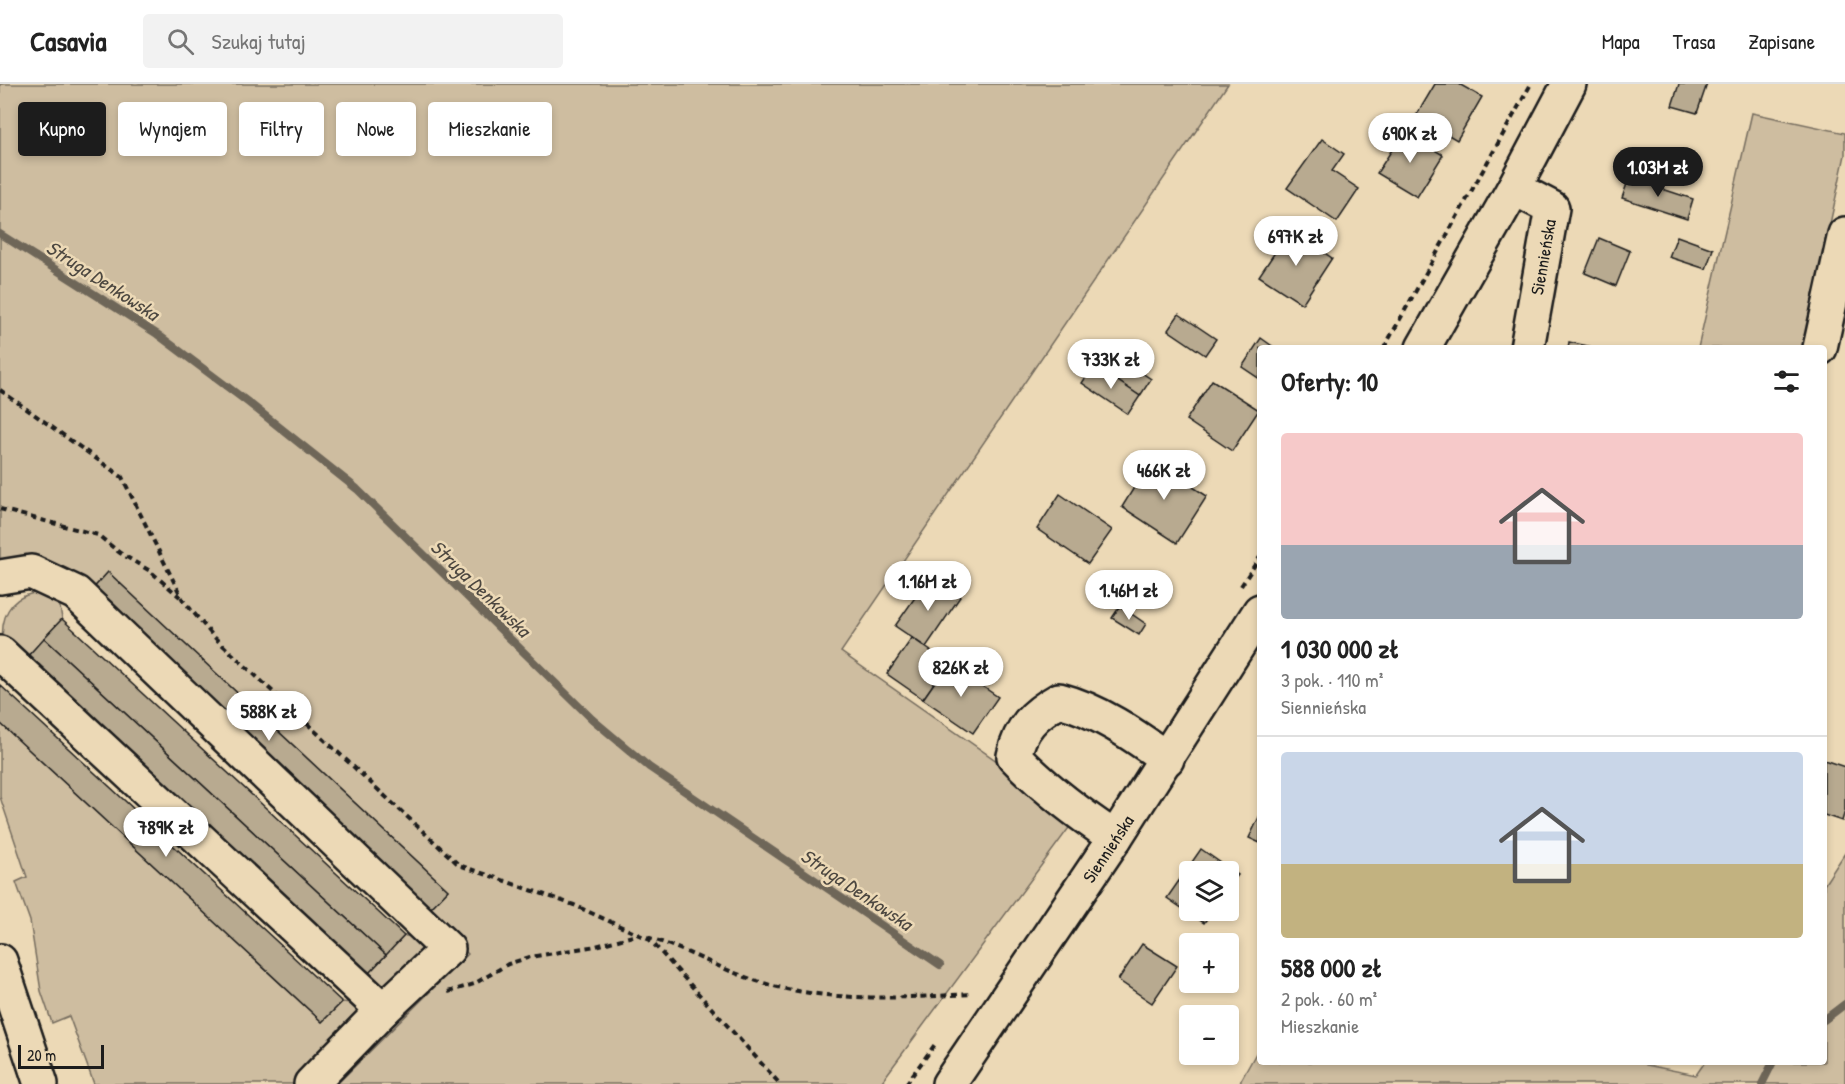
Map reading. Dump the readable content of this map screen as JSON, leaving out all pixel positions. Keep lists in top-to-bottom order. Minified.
{"streets":{"main road":["Siennieńska"]},"water":["Struga Denkowska"],"scale_bar":"20 m","page":{"header":"Casavia","search":"Szukaj tutaj","nav":["Mapa","Trasa","Zapisane"],"chip":["Kupno","Wynajem","Filtry","Nowe","Mieszkanie"],"price":["690K zł","1.03M zł","697K zł","733K zł","466K zł","1.16M zł","1.46M zł","826K zł","588K zł","789K zł"],"heading":"Oferty: 10","list":[{"name":"1 030 000 zł","note":"3 pok. · 110 m² · Siennieńska"},{"name":"588 000 zł","note":"2 pok. · 60 m² · Mieszkanie"}],"map_buttons":["+","−"],"scale":"20 m"}}
